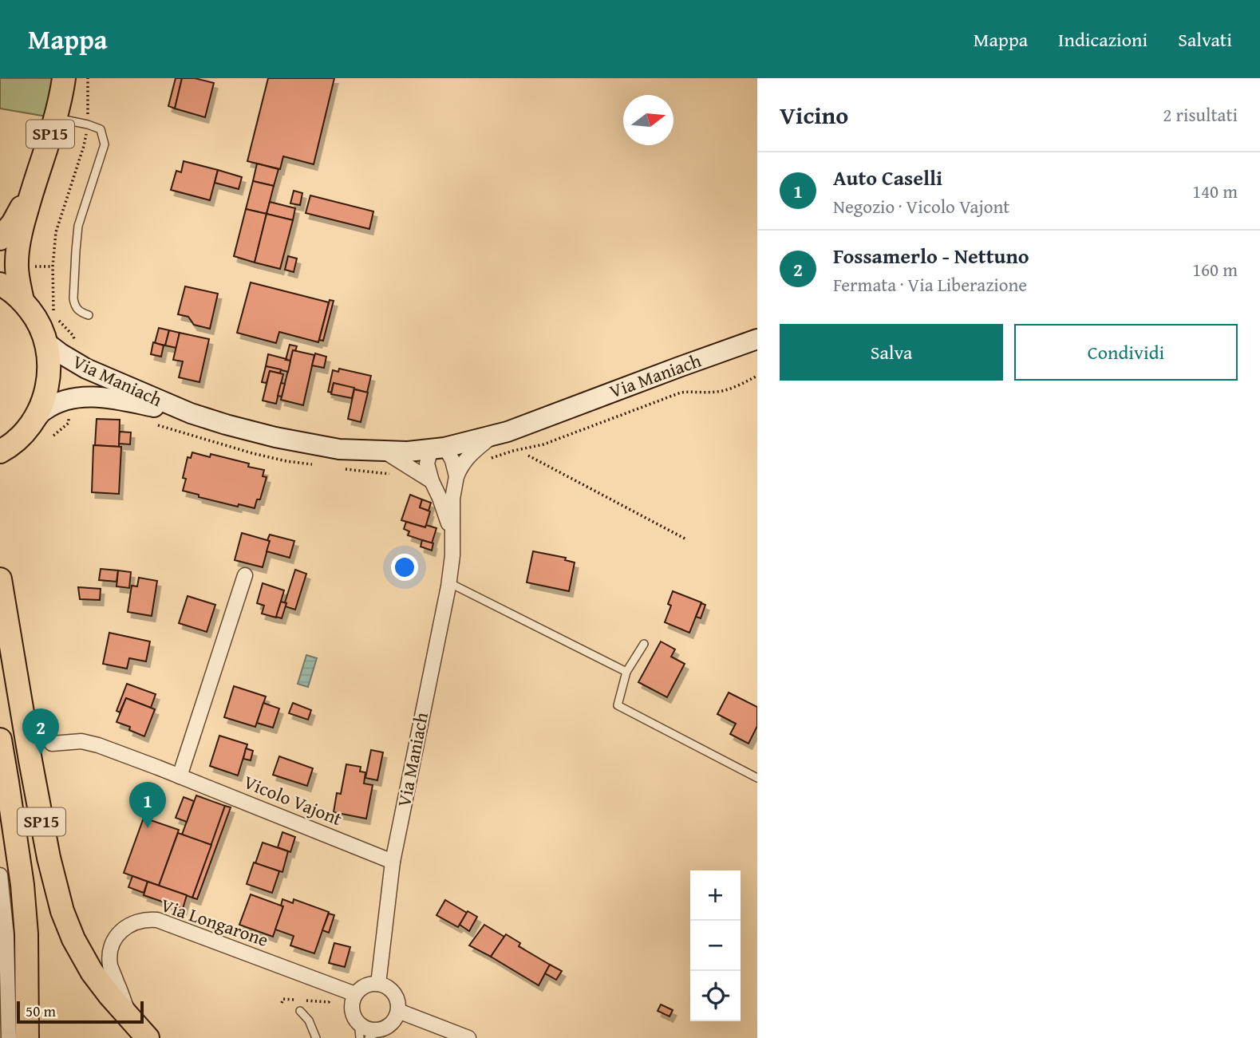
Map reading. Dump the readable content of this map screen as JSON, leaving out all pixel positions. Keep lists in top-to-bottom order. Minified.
{"streets":{"main road":["SP15","Via Maniach"],"street":["Vicolo Vajont","Via Longarone"]},"crossings":[["SP15","Via Maniach"],["SP15","Via Longarone"],["Via Maniach","Vicolo Vajont"],["Via Maniach","Via Longarone"]],"scale_bar":"50 m","north":"right","page":{"header":"Mappa","nav":["Mappa","Indicazioni","Salvati"],"heading":["Vicino","2 risultati"],"list":[{"mark":"1","name":"Auto Caselli","note":"Negozio · Vicolo Vajont","value":"140 m"},{"mark":"2","name":"Fossamerlo - Nettuno","note":"Fermata · Via Liberazione","value":"160 m"}],"buttons":["Salva","Condividi"],"pins":["2","1"],"map_buttons":["+","−"],"scale":"50 m"}}
